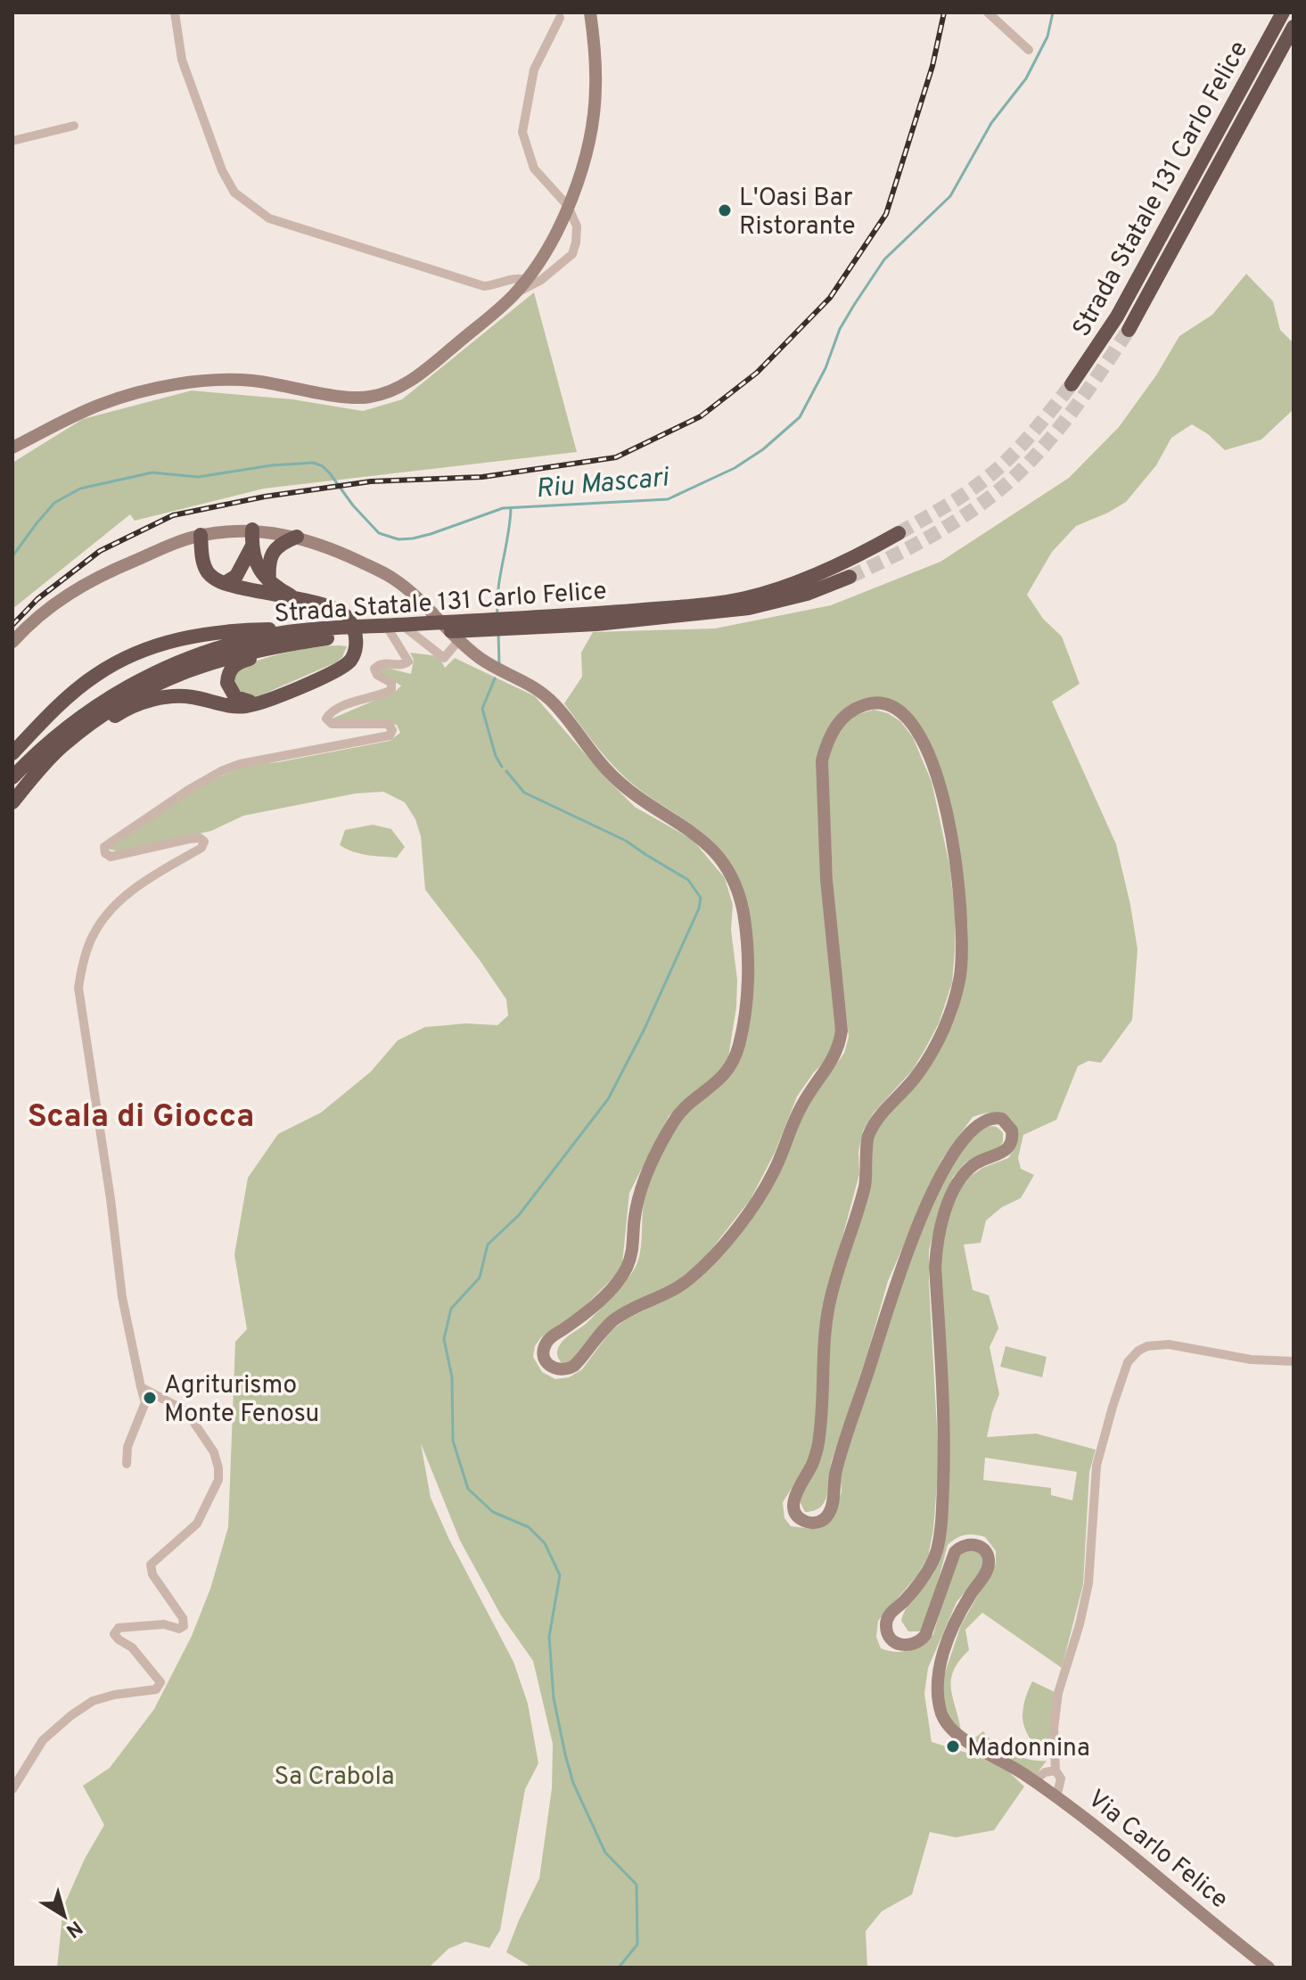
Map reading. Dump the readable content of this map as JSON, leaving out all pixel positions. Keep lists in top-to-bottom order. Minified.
{"streets":{"highway":["Strada Statale 131 Carlo Felice"],"main road":["Via Carlo Felice"]},"districts":["Scala di Giocca"],"water":["Riu Mascari"],"parks":["Sa Crabola"],"places":["L'Oasi Bar Ristorante","Agriturismo Monte Fenosu","Madonnina"],"north":"bottom right"}
